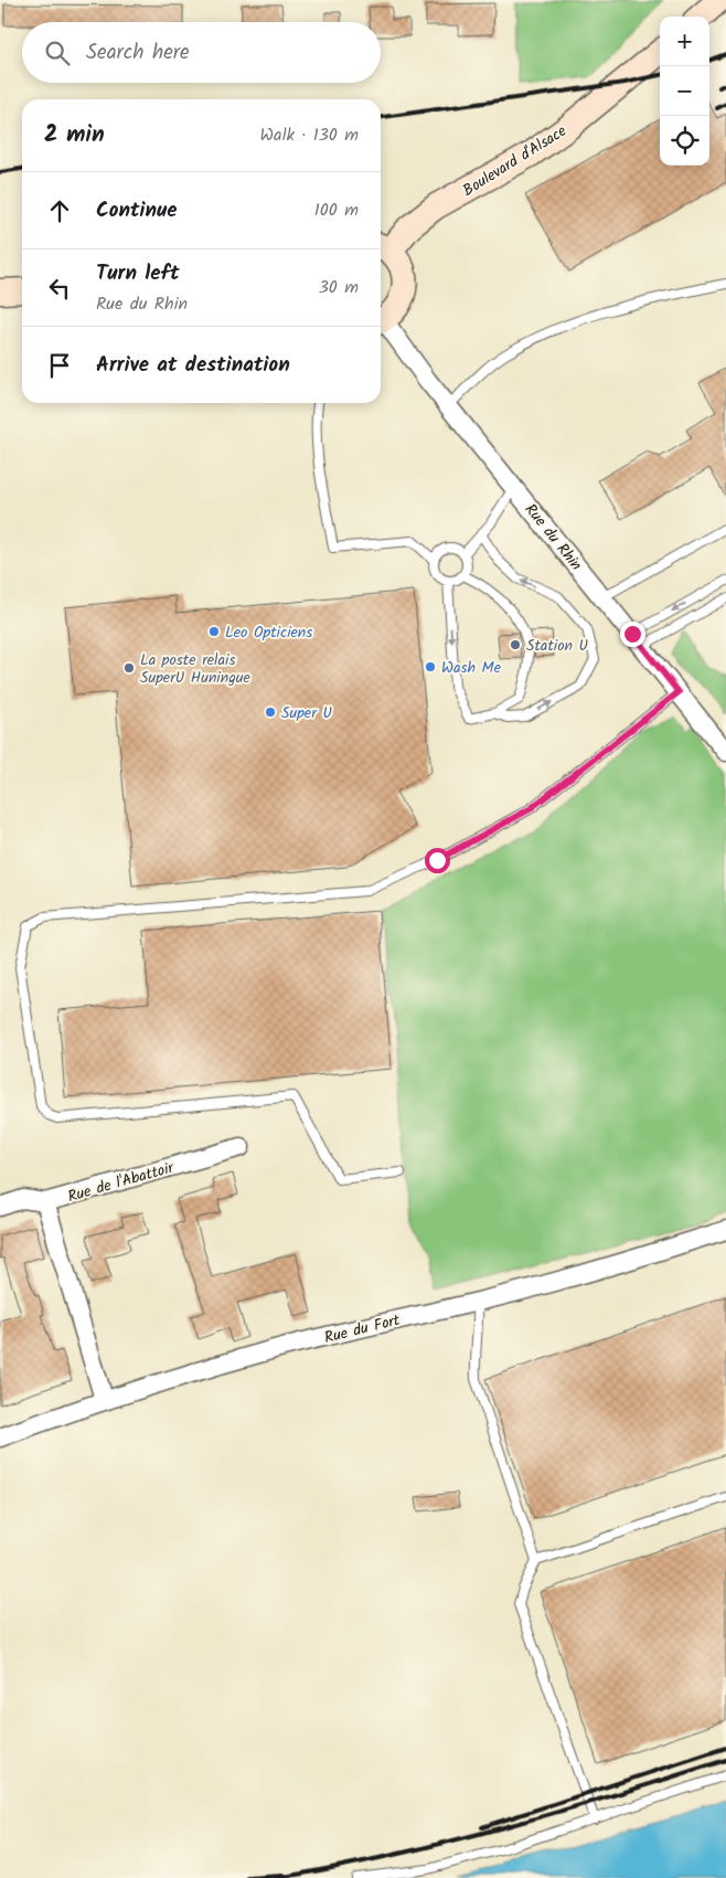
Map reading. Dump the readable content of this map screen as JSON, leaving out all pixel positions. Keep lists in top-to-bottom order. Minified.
{"streets":{"main road":["Boulevard d'Alsace"],"street":["Rue du Rhin","Rue de l'Abattoir","Rue du Fort"]},"places":["Leo Opticiens","Station U","Wash Me","La poste relais SuperU Huningue","Super U"],"page":{"map_buttons":["+","−"],"search":"Search here","heading":["2 min","Walk · 130 m"],"list":[["Continue","100 m"],["Turn left","Rue du Rhin","30 m"],"Arrive at destination"]}}
